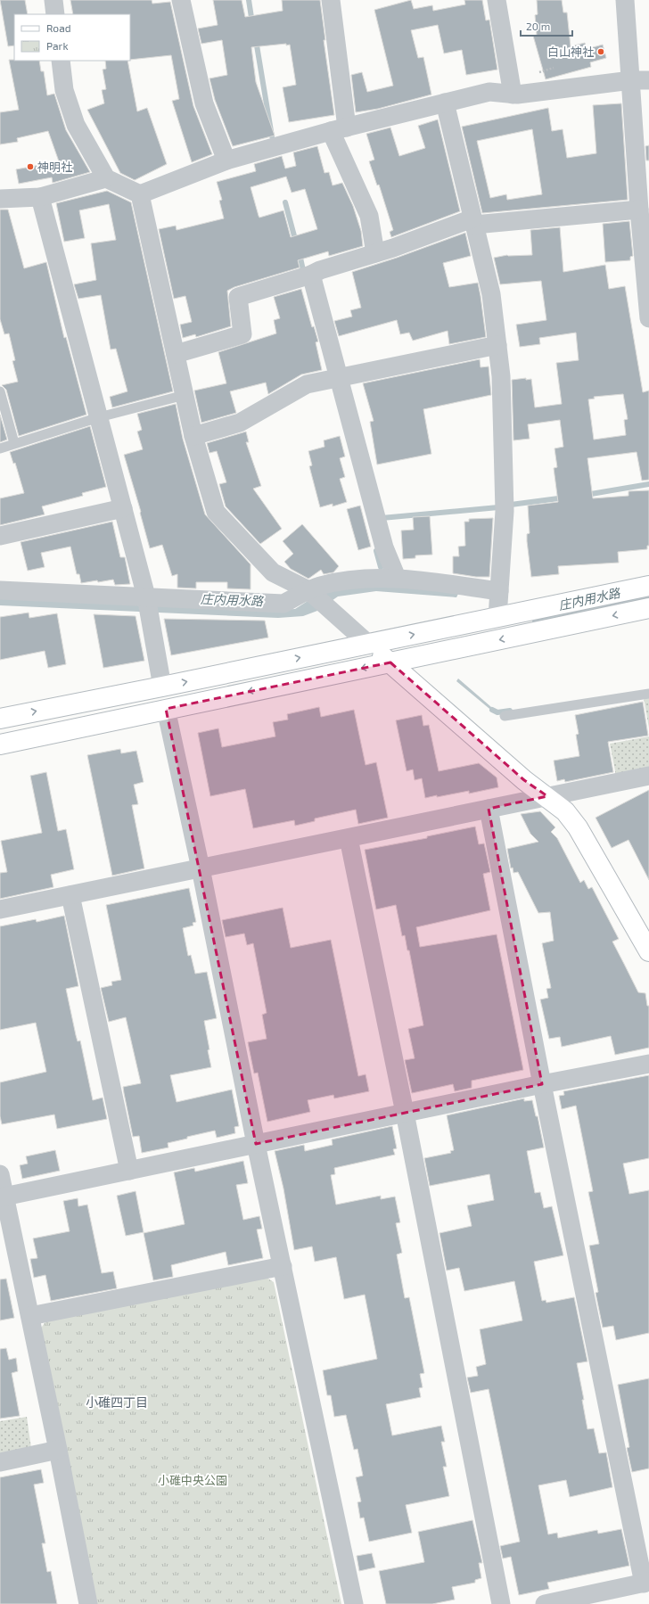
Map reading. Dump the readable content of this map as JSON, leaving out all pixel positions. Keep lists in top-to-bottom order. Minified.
{"districts":["小碓四丁目"],"water":["庄内用水路"],"parks":["小碓中央公園"],"places":["白山神社","神明社"],"legend":["Road","Park"],"scale_bar":"20 m"}
